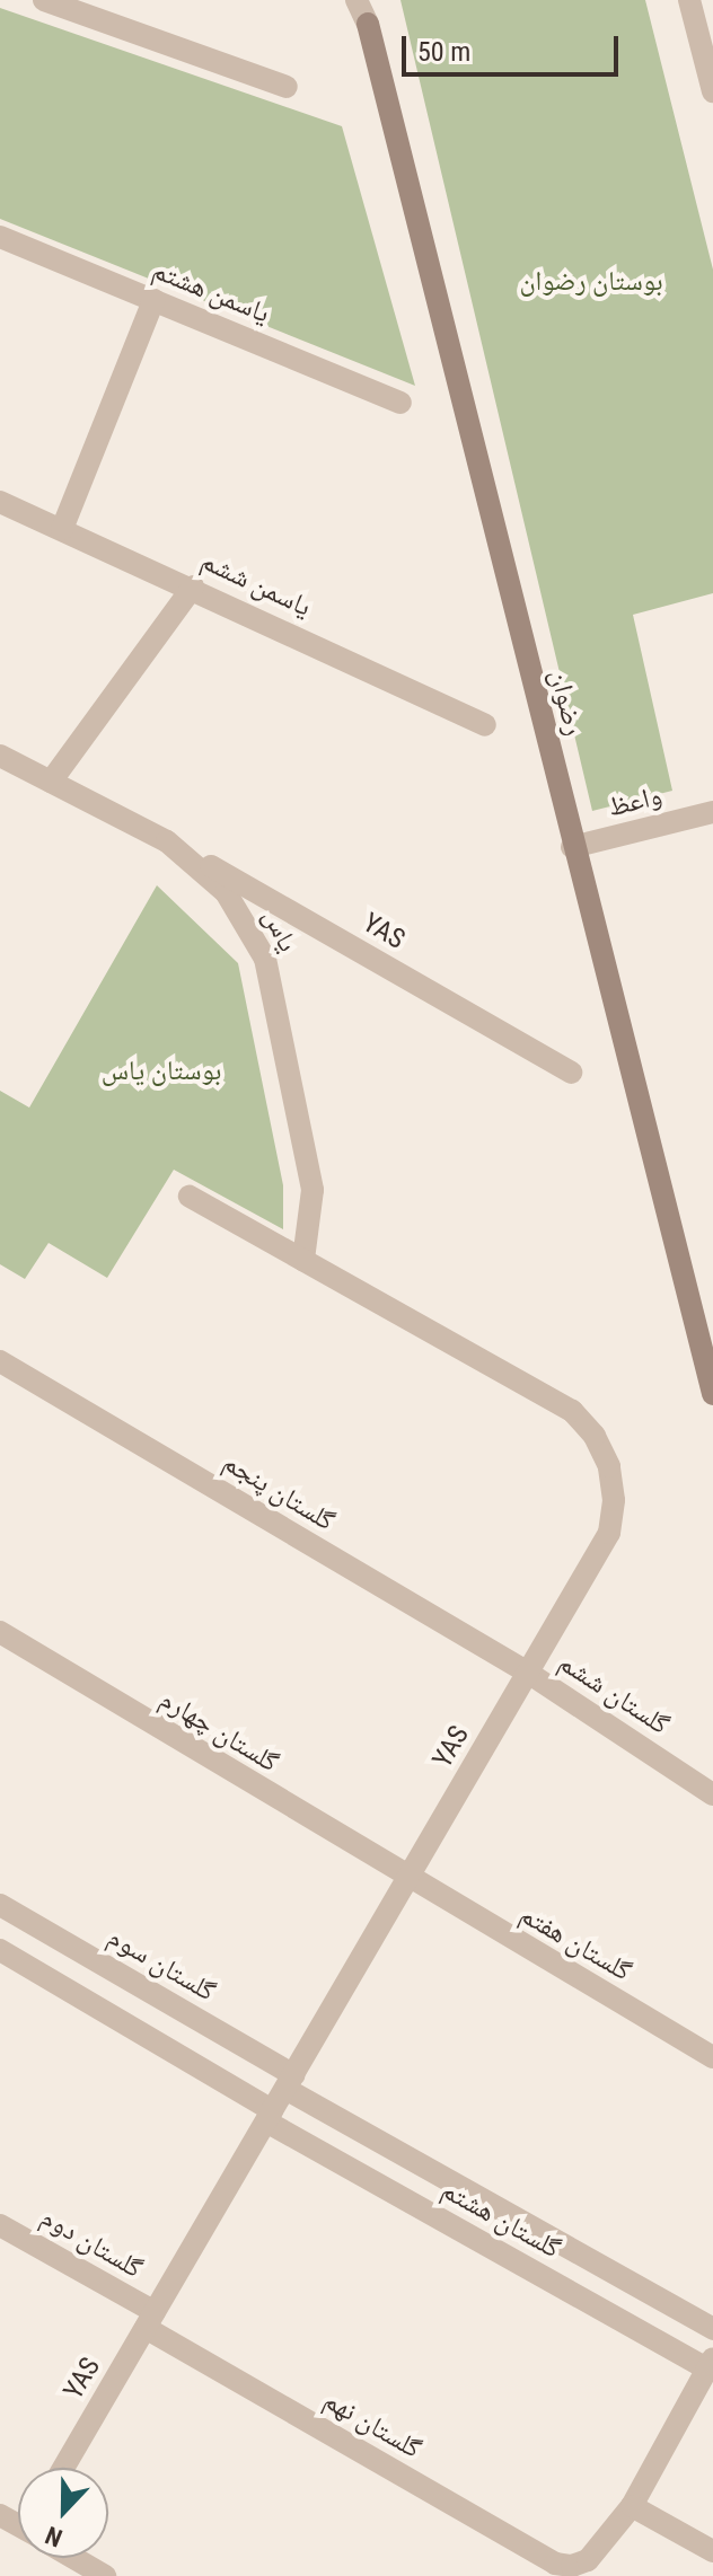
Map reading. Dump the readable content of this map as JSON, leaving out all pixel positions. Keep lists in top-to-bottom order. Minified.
{"streets":{"main road":["رضوان"],"street":["یاسمن هشتم","یاسمن ششم","واعظ","یاس","YAS","گلستان پنجم","گلستان ششم","گلستان چهارم","گلستان هفتم","گلستان سوم","گلستان هشتم","گلستان دوم","گلستان نهم"]},"crossings":[["رضوان","واعظ"],["یاس","YAS"],["YAS","گلستان پنجم"],["YAS","گلستان ششم"],["YAS","گلستان چهارم"],["YAS","گلستان هفتم"],["YAS","گلستان سوم"],["YAS","گلستان هشتم"],["YAS","گلستان دوم"],["YAS","گلستان نهم"],["گلستان پنجم","گلستان ششم"],["گلستان چهارم","گلستان هفتم"],["گلستان سوم","گلستان هشتم"],["گلستان دوم","گلستان نهم"]],"parks":["بوستان رضوان","بوستان یاس"],"scale_bar":"50 m","north":"bottom"}
